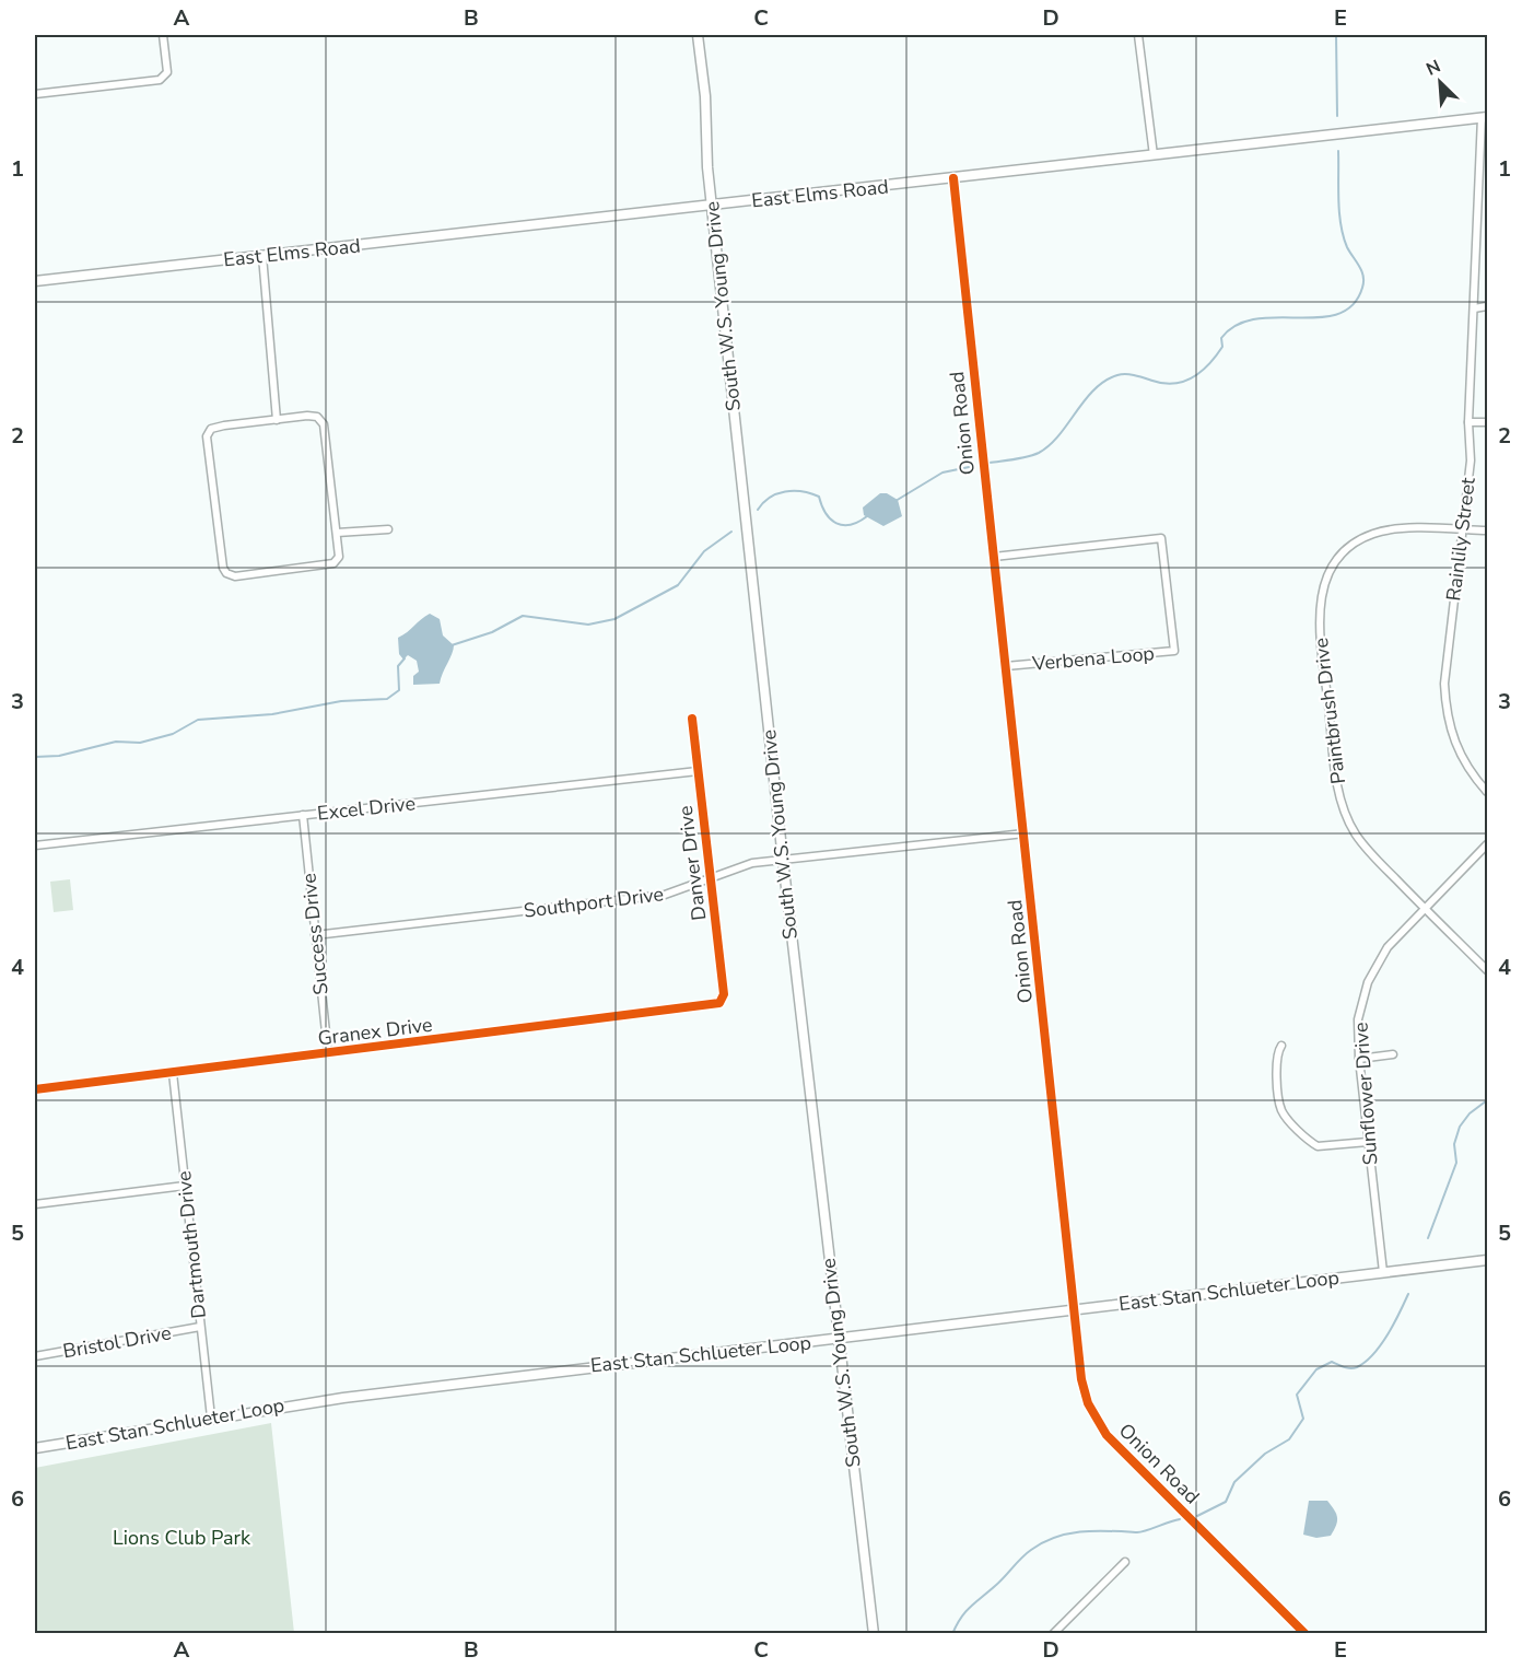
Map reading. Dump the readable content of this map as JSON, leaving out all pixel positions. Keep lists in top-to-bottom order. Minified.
{"streets":{"main road":["East Elms Road","South W.S. Young Drive","East Stan Schlueter Loop"],"street":["Onion Road","Rainlily Street","Verbena Loop","Paintbrush Drive","Excel Drive","Danver Drive","Southport Drive","Success Drive","Granex Drive","Sunflower Drive","Dartmouth Drive","Bristol Drive"]},"crossings":[["East Elms Road","South W.S. Young Drive"],["East Elms Road","Onion Road"],["East Elms Road","Rainlily Street"],["South W.S. Young Drive","Southport Drive"],["South W.S. Young Drive","East Stan Schlueter Loop"],["Onion Road","Verbena Loop"],["Onion Road","Southport Drive"],["Onion Road","East Stan Schlueter Loop"],["Rainlily Street","Paintbrush Drive"],["Paintbrush Drive","Sunflower Drive"],["Excel Drive","Danver Drive"],["Excel Drive","Success Drive"],["Danver Drive","Southport Drive"],["Danver Drive","Granex Drive"],["Southport Drive","Success Drive"],["Success Drive","Granex Drive"],["Granex Drive","Dartmouth Drive"],["Sunflower Drive","East Stan Schlueter Loop"],["Dartmouth Drive","East Stan Schlueter Loop"],["Dartmouth Drive","Bristol Drive"]],"parks":["Lions Club Park"],"north":"top left","grid":{"columns":["A","B","C","D","E"],"rows":["1","2","3","4","5","6"]}}
